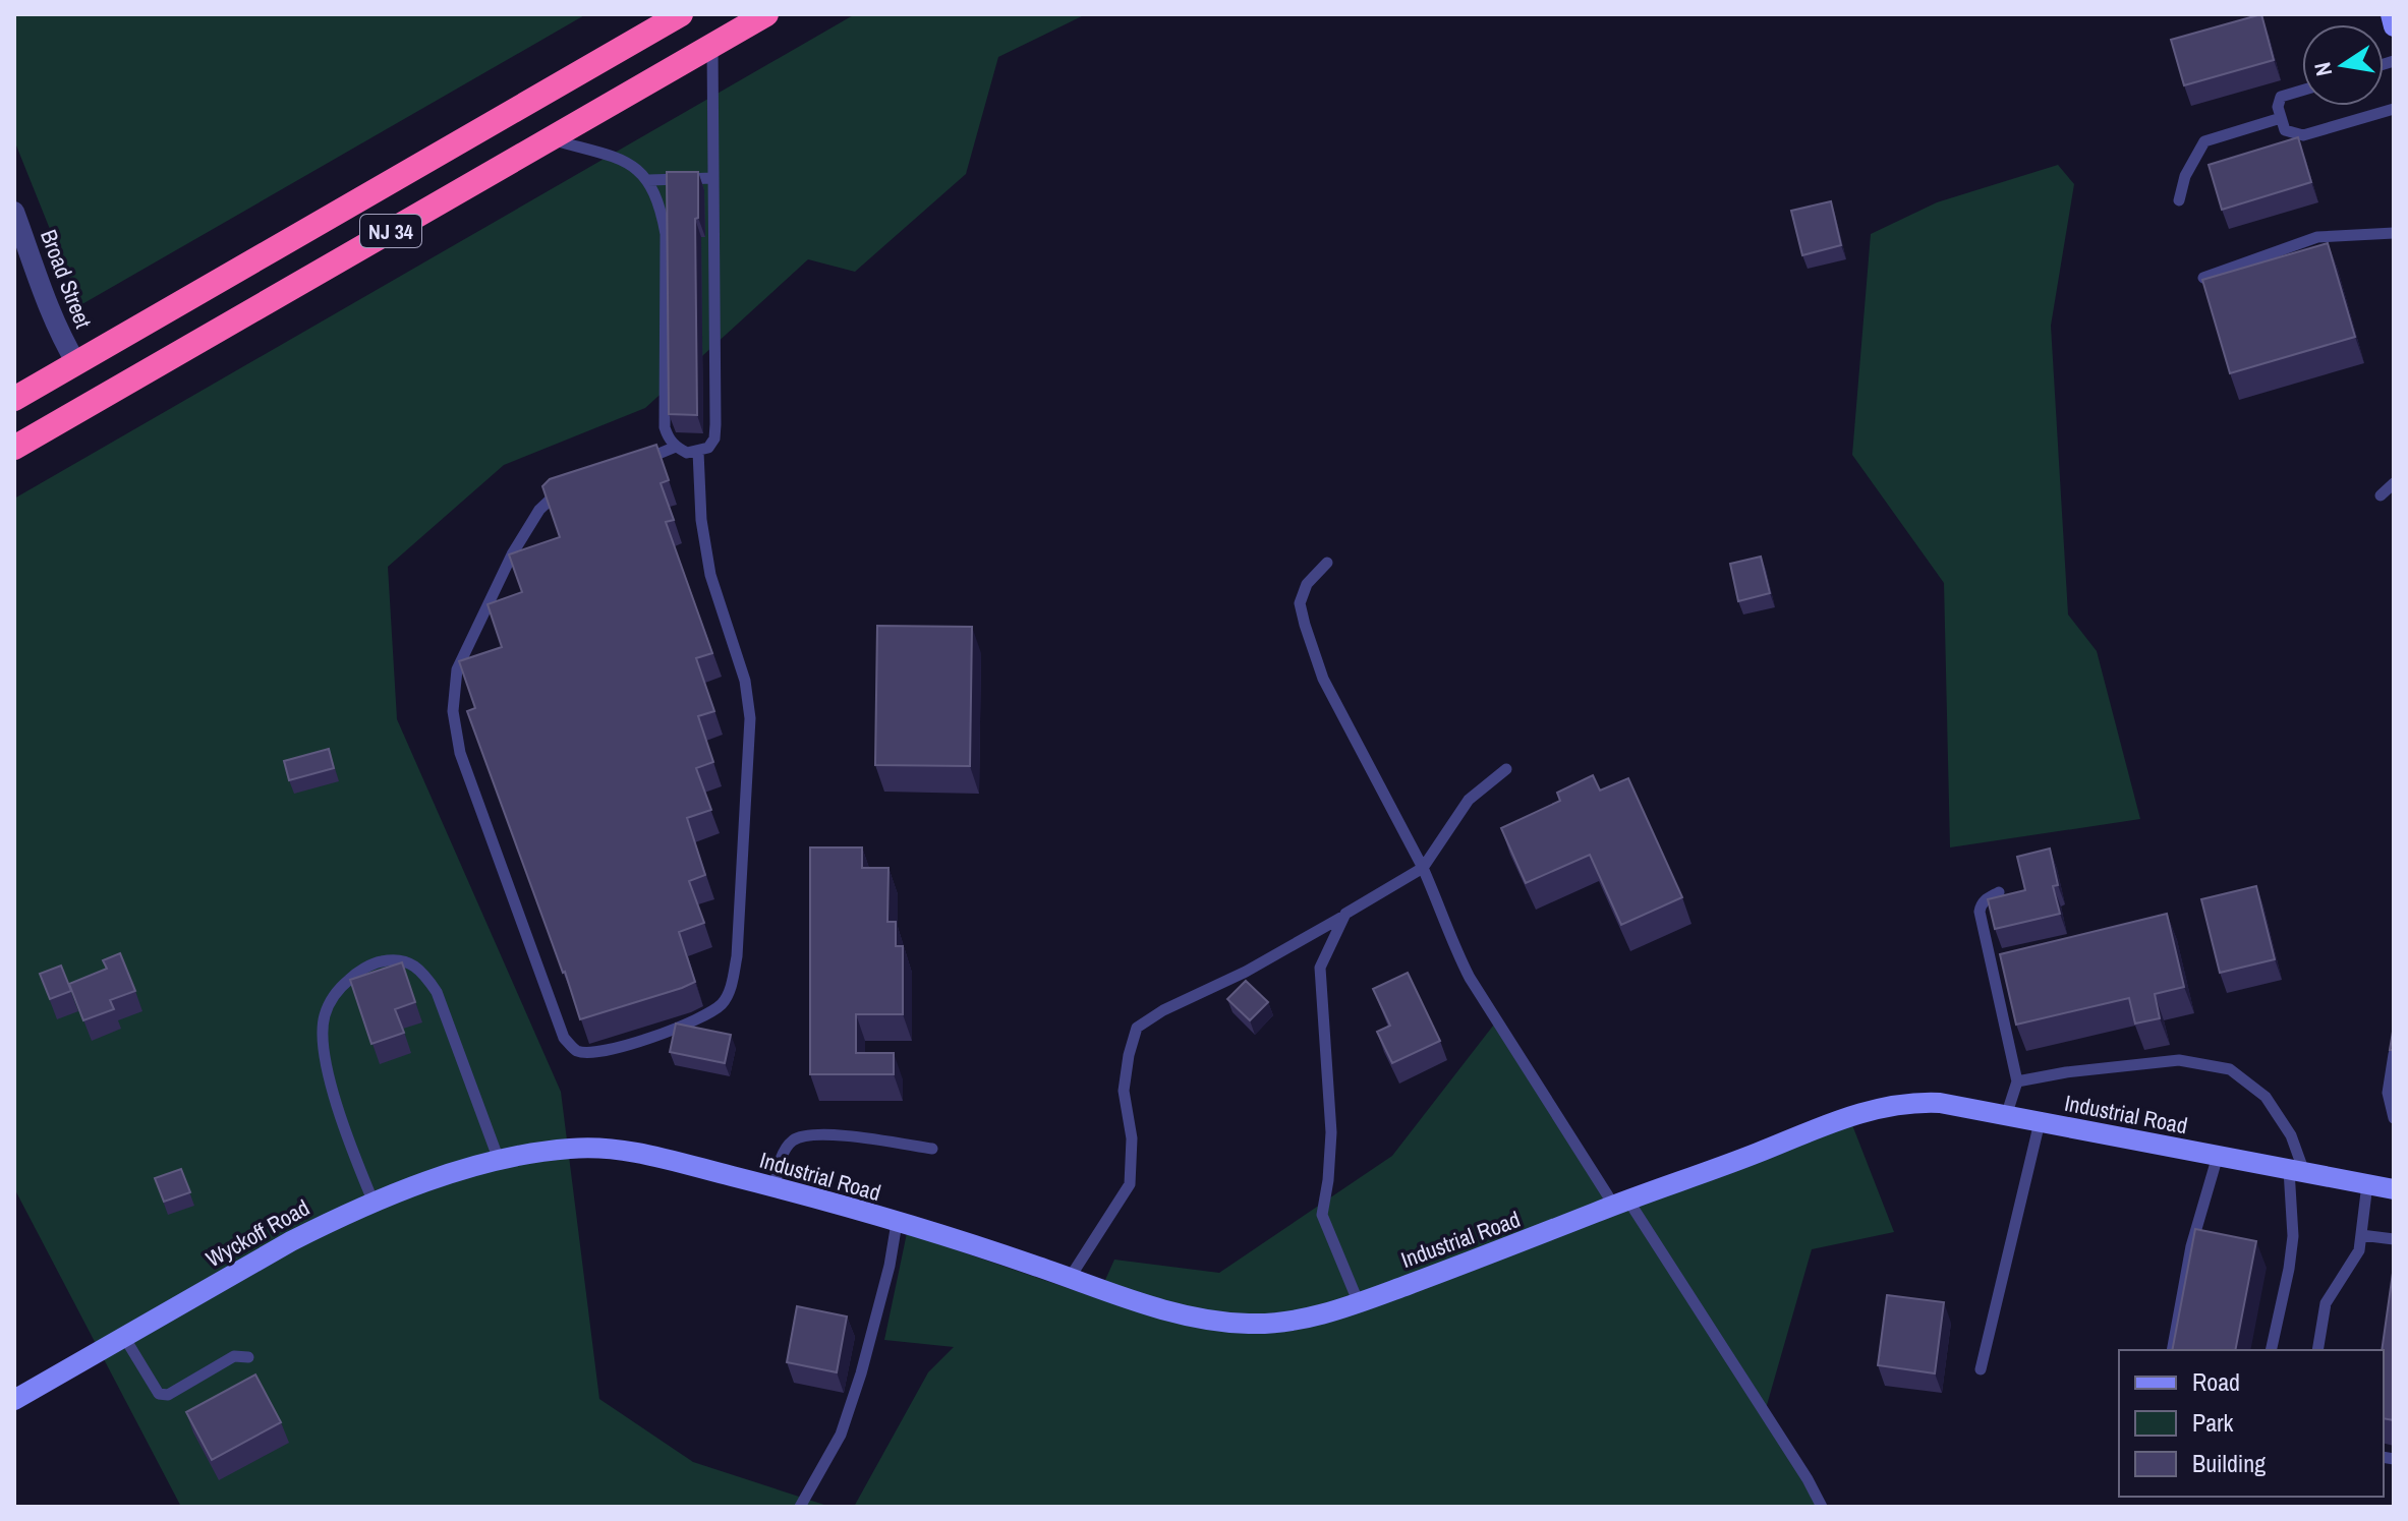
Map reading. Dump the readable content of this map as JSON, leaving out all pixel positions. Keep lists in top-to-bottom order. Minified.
{"streets":{"highway":["NJ 34"],"street":["Broad Street","Industrial Road","Wyckoff Road"]},"crossings":[["NJ 34","Broad Street"],["Industrial Road","Wyckoff Road"]],"legend":["Road","Park","Building"],"north":"left"}
